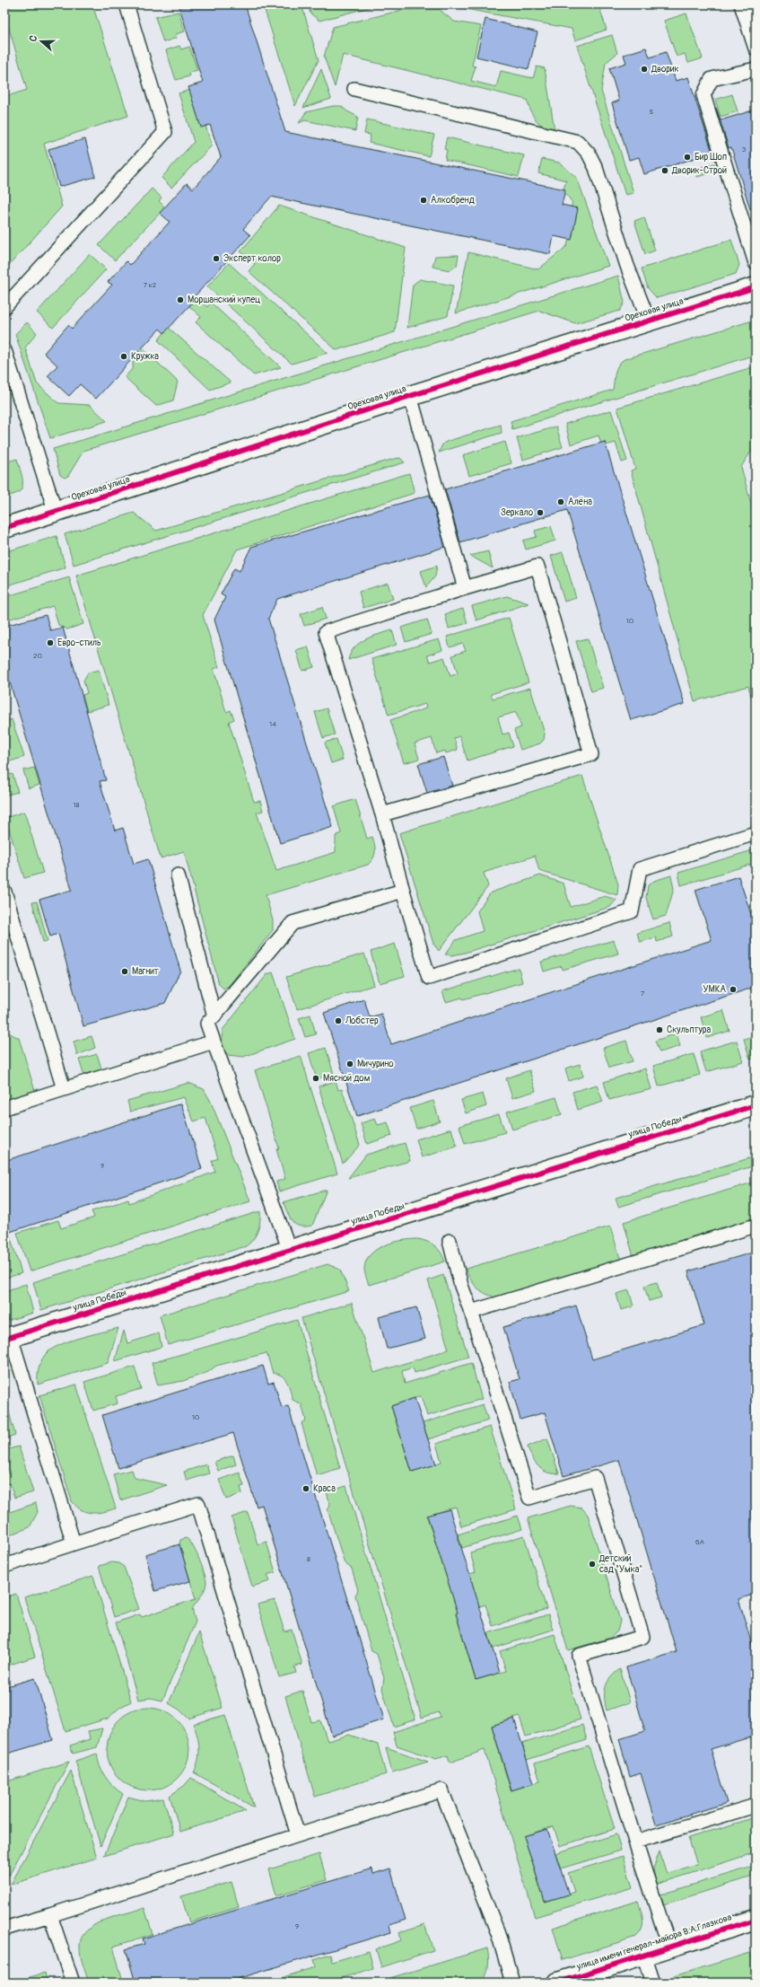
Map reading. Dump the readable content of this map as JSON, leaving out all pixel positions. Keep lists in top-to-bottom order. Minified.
{"streets":{"street":["Ореховая улица","улица Победы","улица имени генерал-майора В.А.Глазкова"]},"places":["Дворик","Бир Шоп","Дворик-Строй","Алкобренд","Эксперт колор","Моршанский купец","Кружка","Алёна","Зеркало","Евро-стиль","Магнит","УМКА","Лобстер","Скульптура","Мичурино","Мясной дом","Краса","Детский сад \"Умка\""],"house_numbers":["5","3","7 к2","10","20","14","18","7","9","10","6А","8","9"],"north":"left"}
